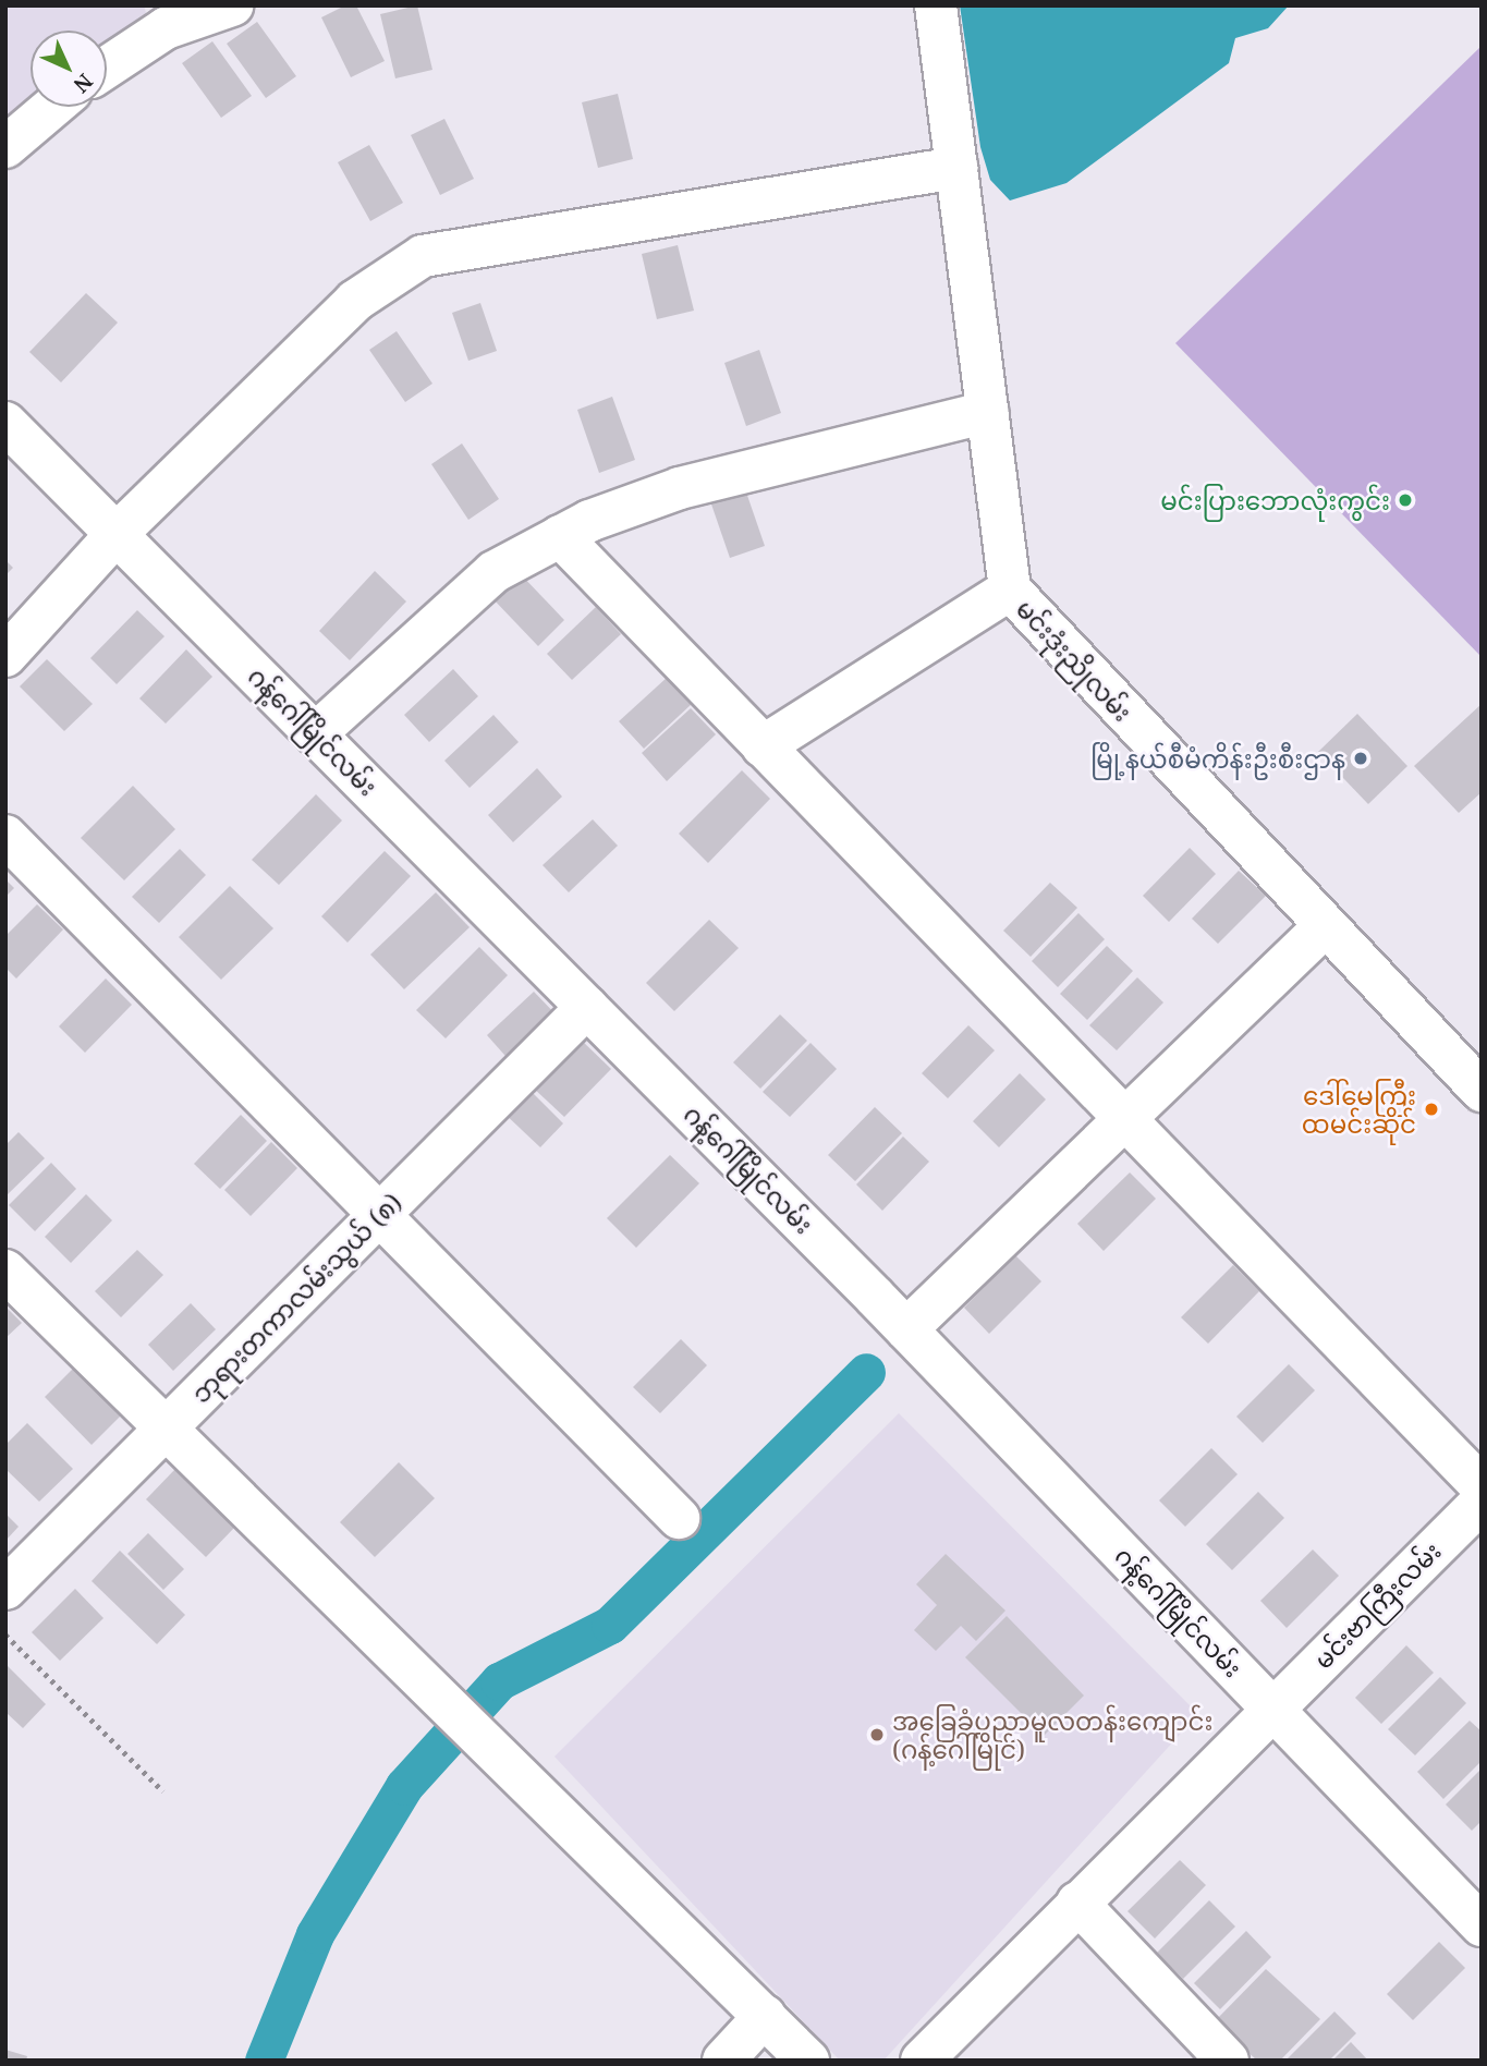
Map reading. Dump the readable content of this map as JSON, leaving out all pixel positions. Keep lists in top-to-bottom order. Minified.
{"streets":{"street":["မင်းဒုံးညိုလမ်း","ဂန့်ဂေါ်မြိုင်လမ်း","ဘုရားတကာလမ်းသွယ် (၈)","မင်းဗာကြီးလမ်း"]},"crossings":[["ဂန့်ဂေါ်မြိုင်လမ်း","ဘုရားတကာလမ်းသွယ် (၈)"],["ဂန့်ဂေါ်မြိုင်လမ်း","မင်းဗာကြီးလမ်း"]],"places":["မင်းပြားဘောလုံးကွင်း","မြို့နယ်စီမံကိန်းဦးစီးဌာန","ဒေါ်မေကြီး ထမင်းဆိုင်","အခြေခံပညာမူလတန်းကျောင်း (ဂန့်ဂေါ်မြိုင်)"],"north":"bottom right"}
